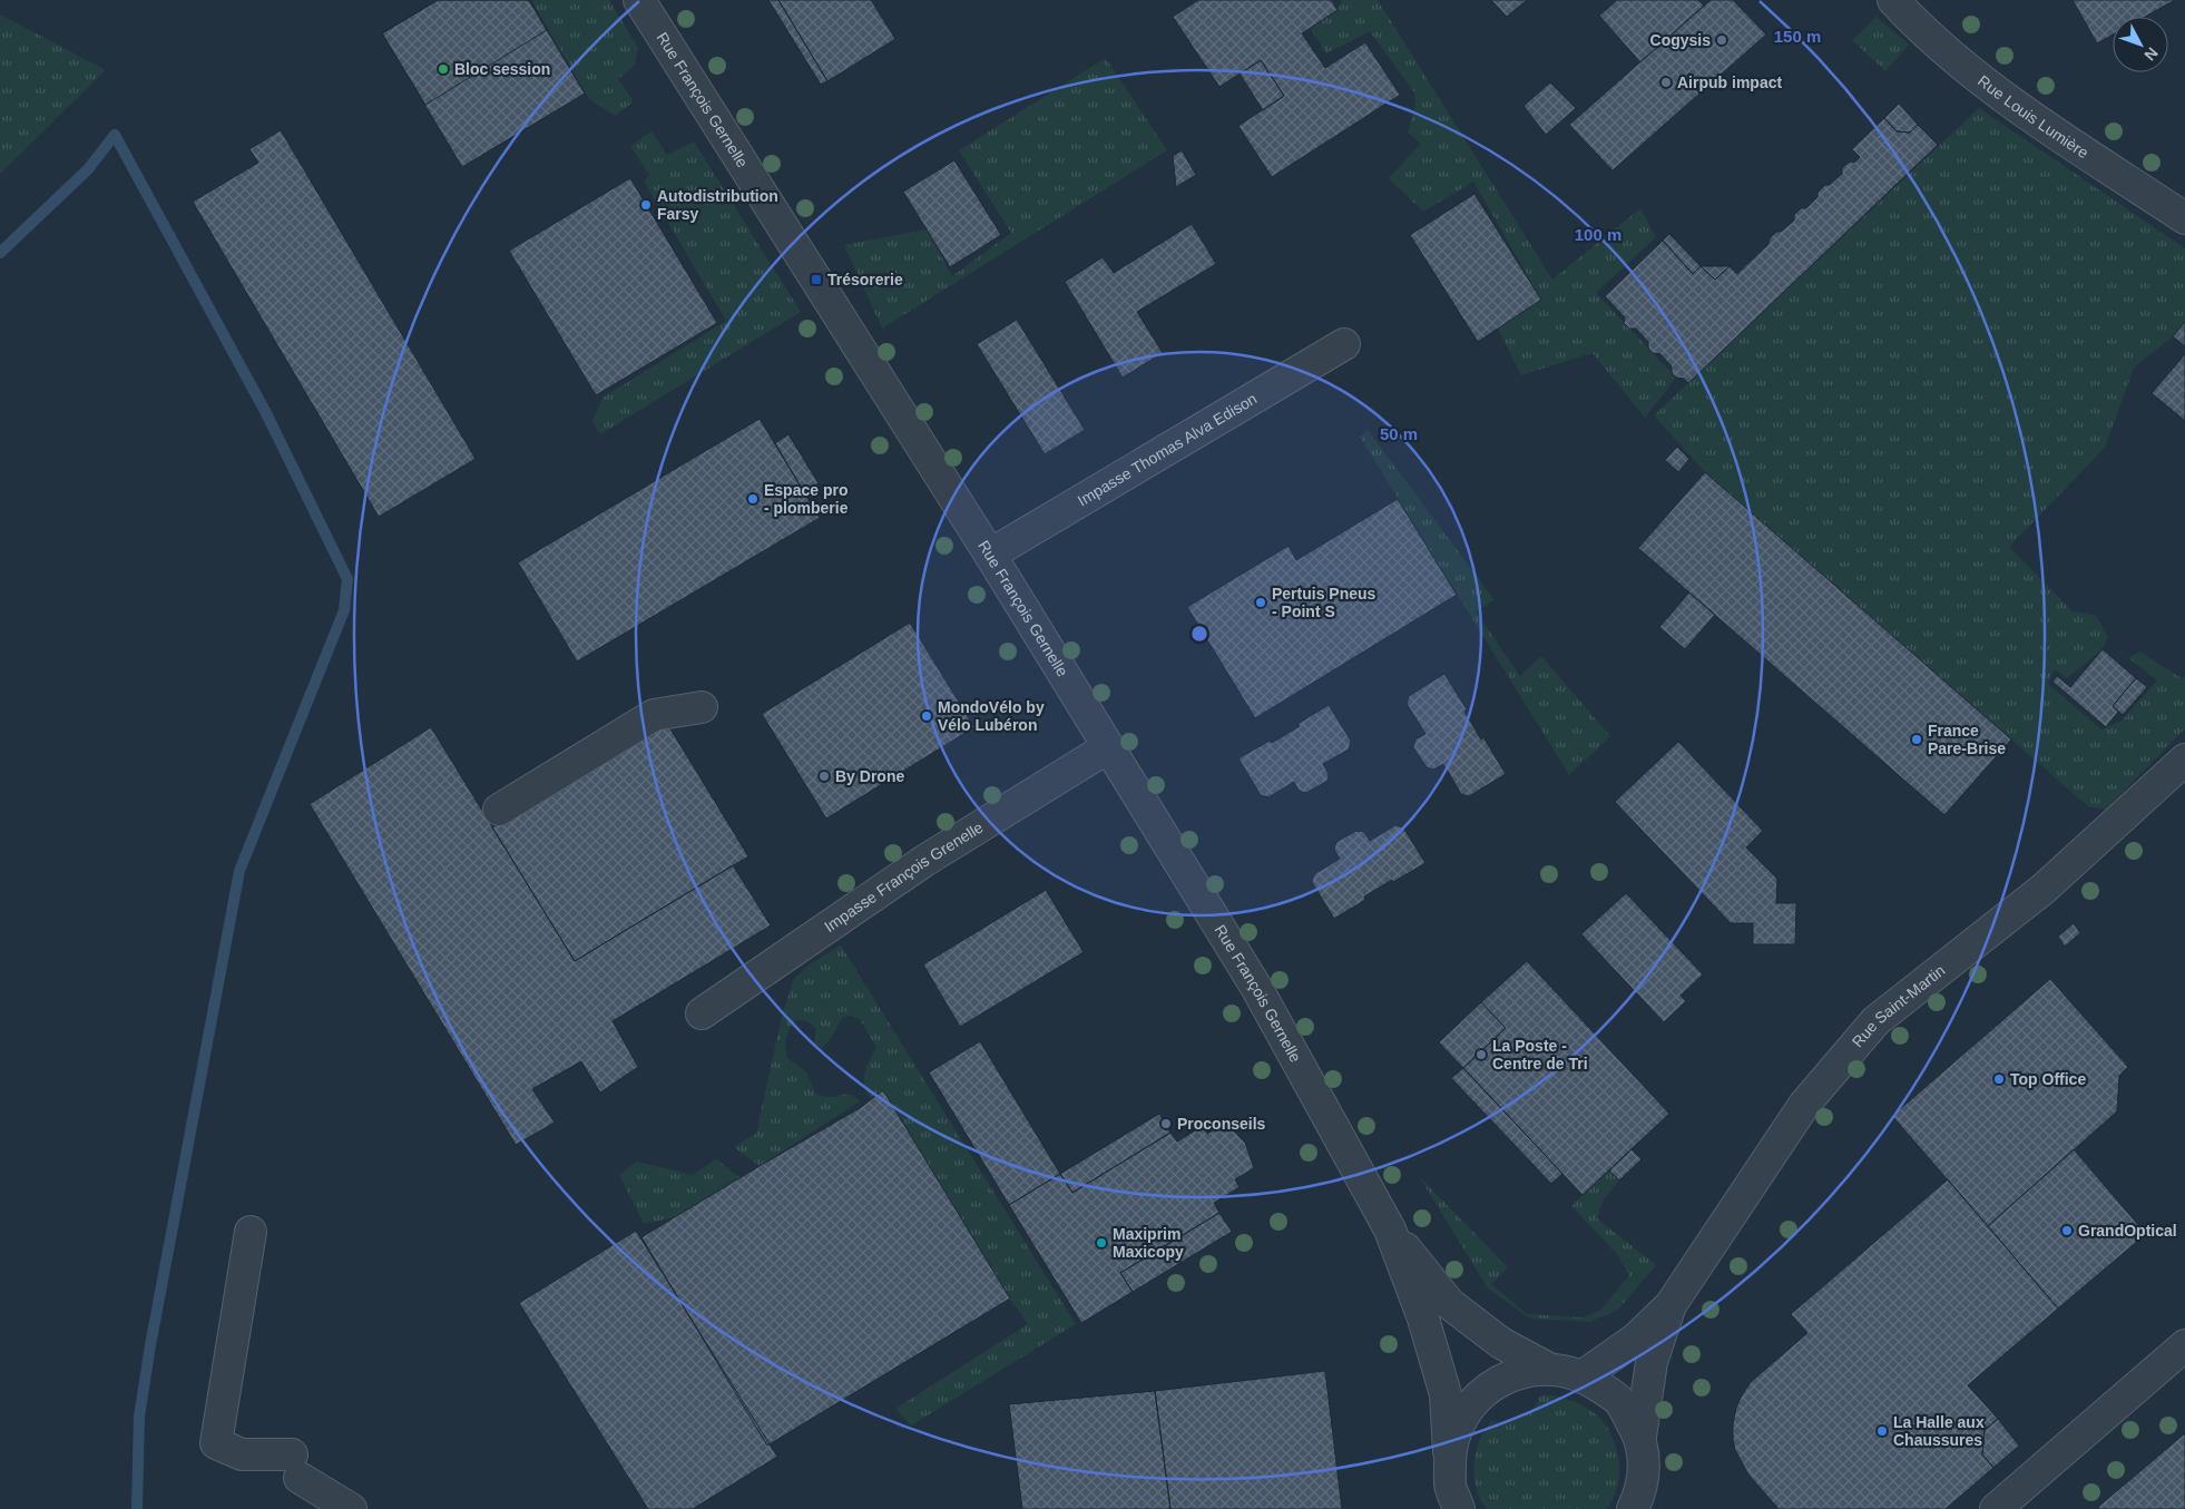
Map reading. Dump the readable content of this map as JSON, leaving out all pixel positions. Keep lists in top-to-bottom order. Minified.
{"streets":{"street":["Rue François Gernelle","Rue Louis Lumière","Impasse Thomas Alva Edison","Impasse François Grenelle","Rue Saint-Martin"]},"crossings":[["Rue François Gernelle","Impasse Thomas Alva Edison"],["Rue François Gernelle","Impasse François Grenelle"]],"places":{"other":["Cogysis","Bloc session","Airpub impact","Autodistribution Farsy","Espace pro - plomberie","Pertuis Pneus - Point S","MondoVélo by Vélo Lubéron","France Pare-Brise","By Drone","La Poste - Centre de Tri","Top Office","Proconseils","GrandOptical","Maxiprim Maxicopy","La Halle aux Chaussures"],"transit":["Trésorerie"]},"north":"bottom right","rings":["150 m","100 m","50 m"]}
